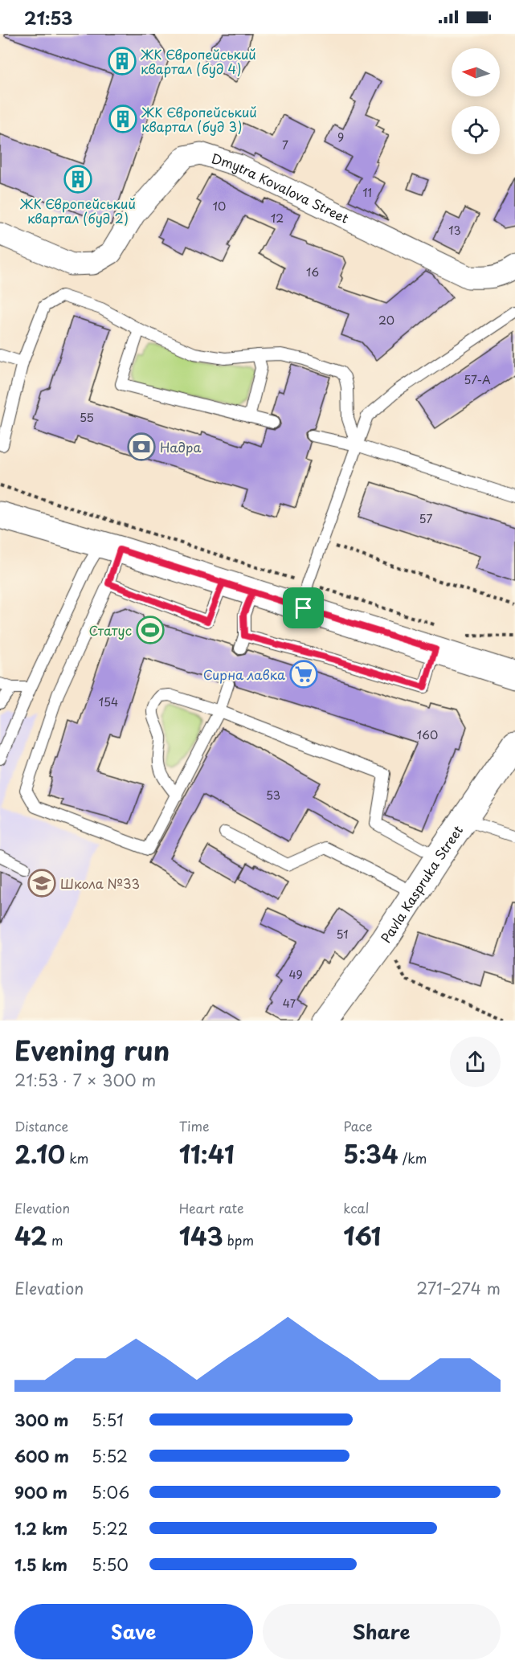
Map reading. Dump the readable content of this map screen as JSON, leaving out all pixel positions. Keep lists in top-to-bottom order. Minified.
{"streets":{"main road":["Pavla Kaspruka Street"],"street":["Dmytra Kovalova Street"]},"places":{"building":["ЖК Європейський квартал (буд 4)","ЖК Європейський квартал (буд 3)","ЖК Європейський квартал (буд 2)"],"bank":["Надра"],"sports":["Статус"],"supermarket":["Сирна лавка"],"school or university":["Школа №33"]},"house_numbers":["9","7","11","10","12","13","16","20","57-А","55","57","154","160","53","51","49","47"],"north":"left","page":{"status":"21:53","heading":["Evening run","21:53 · 7 × 300 m"],"stats":[["Distance","2.10 km"],["Time","11:41"],["Pace","5:34 /km"],["Elevation","42 m"],["Heart rate","143 bpm"],["kcal","161"]],"chart":["Elevation","271–274 m"],"list":[{"name":"300 m","note":"5:51"},{"name":"600 m","note":"5:52"},{"name":"900 m","note":"5:06"},{"name":"1.2 km","note":"5:22"},{"name":"1.5 km","note":"5:50"}],"buttons":["Save","Share"]}}
